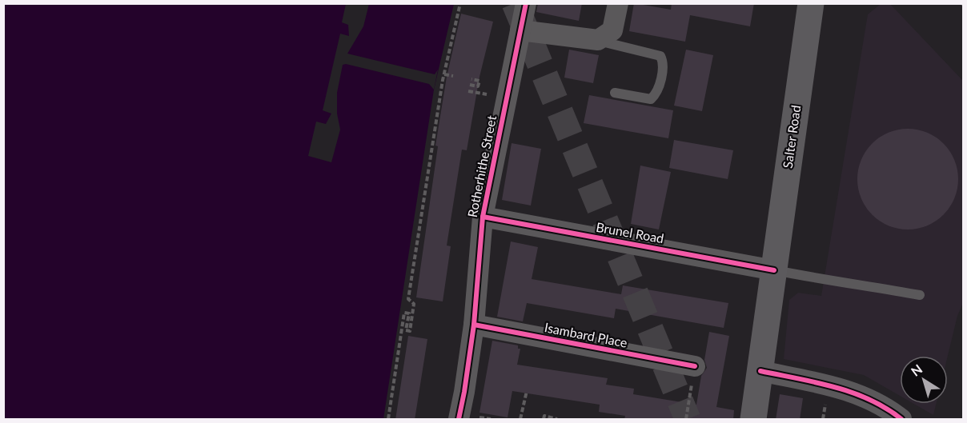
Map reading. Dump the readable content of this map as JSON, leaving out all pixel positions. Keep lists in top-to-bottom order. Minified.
{"streets":{"main road":["Salter Road"],"street":["Rotherhithe Street","Brunel Road","Isambard Place"]},"crossings":[["Salter Road","Brunel Road"],["Rotherhithe Street","Brunel Road"],["Rotherhithe Street","Isambard Place"]],"north":"top left"}
